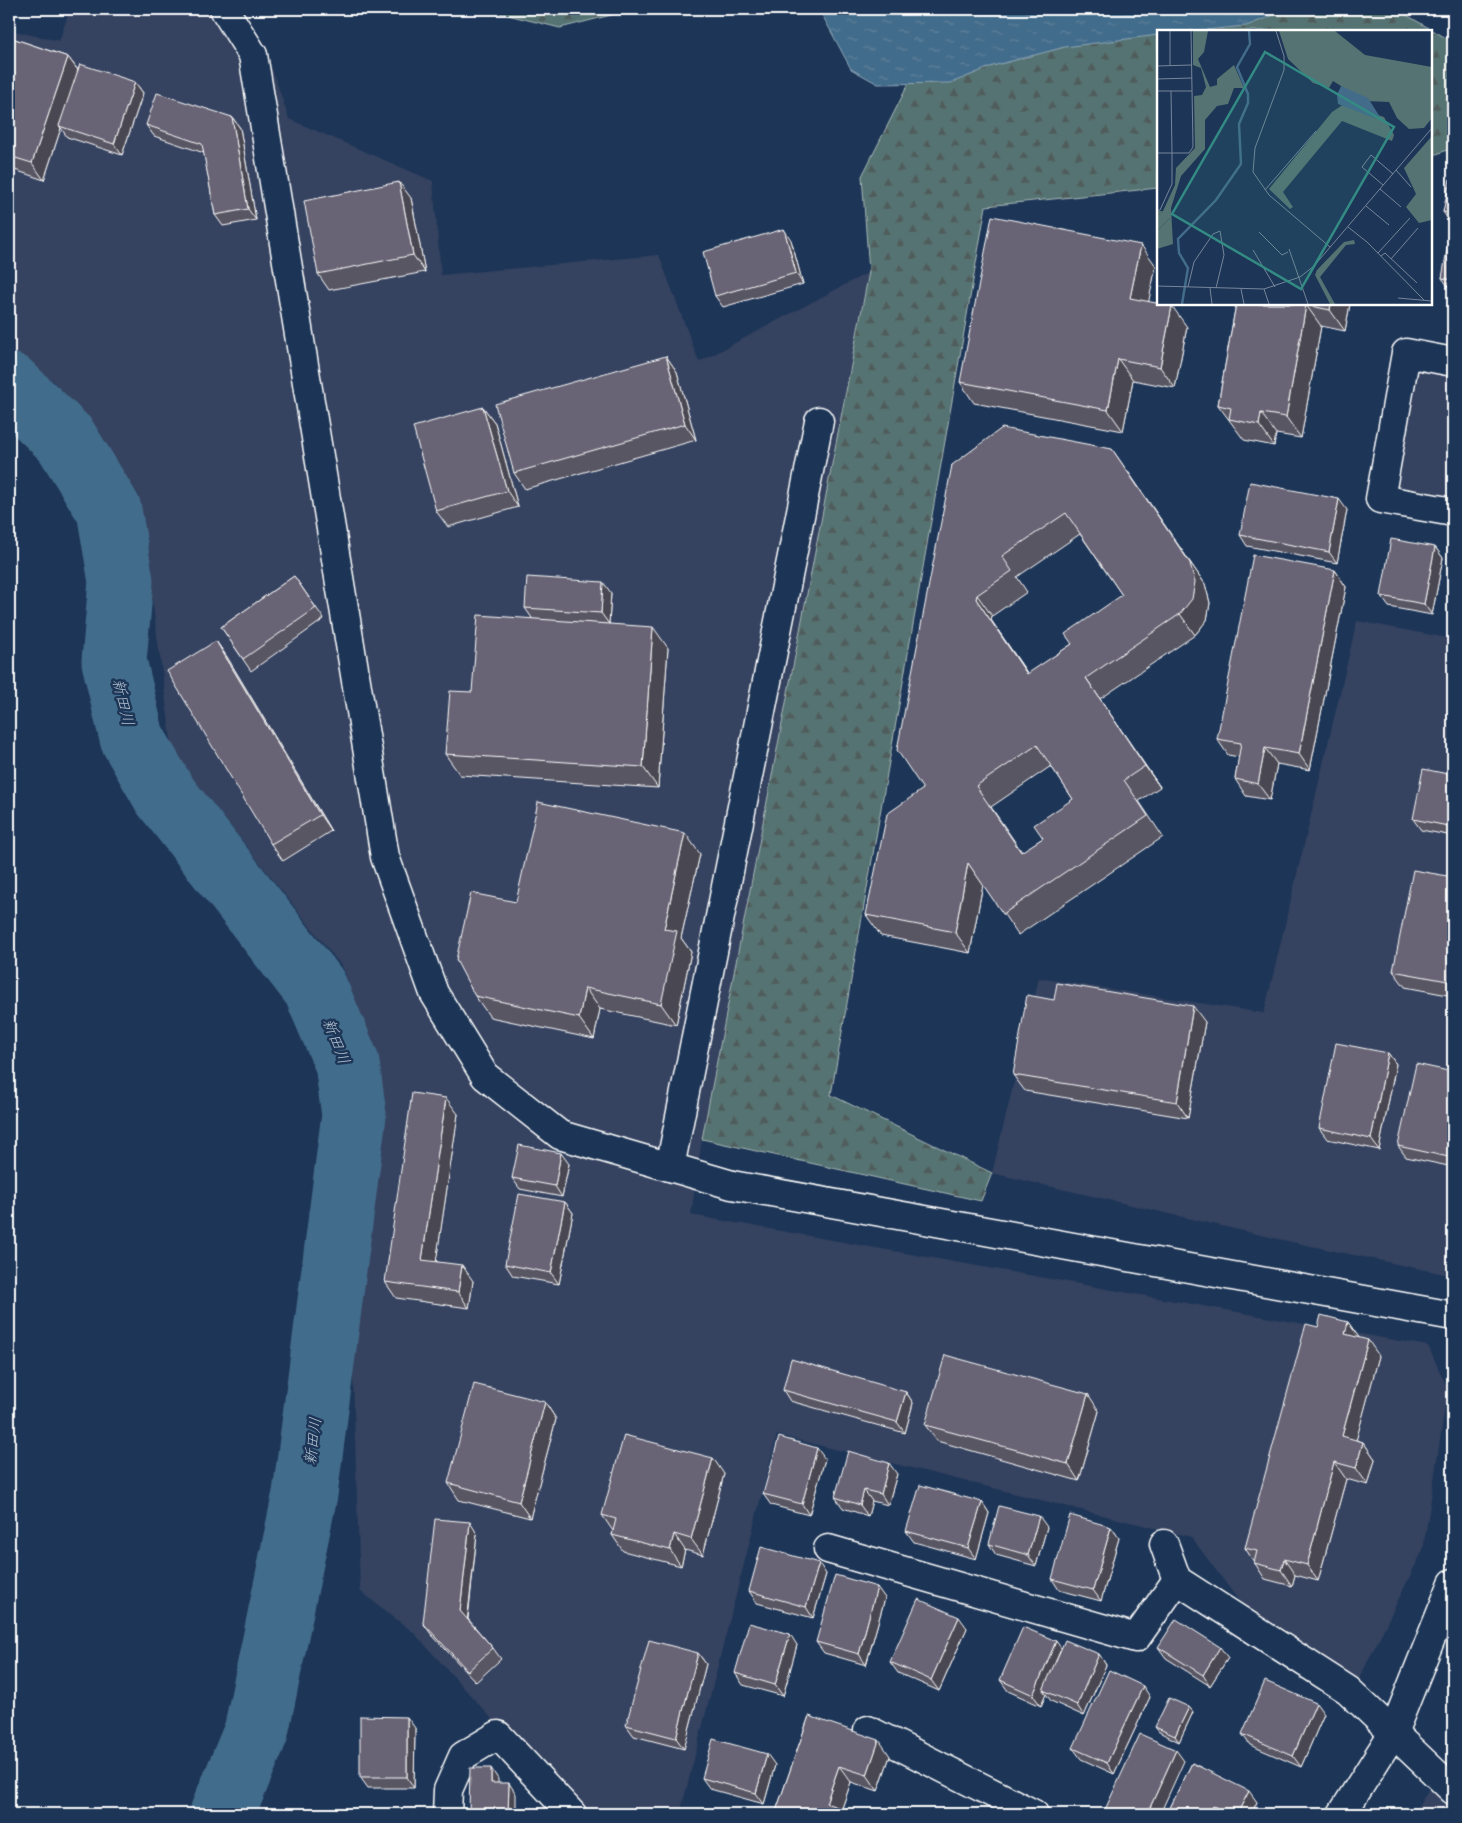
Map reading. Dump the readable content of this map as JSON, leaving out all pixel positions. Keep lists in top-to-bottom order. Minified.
{"water":["新田川"]}
